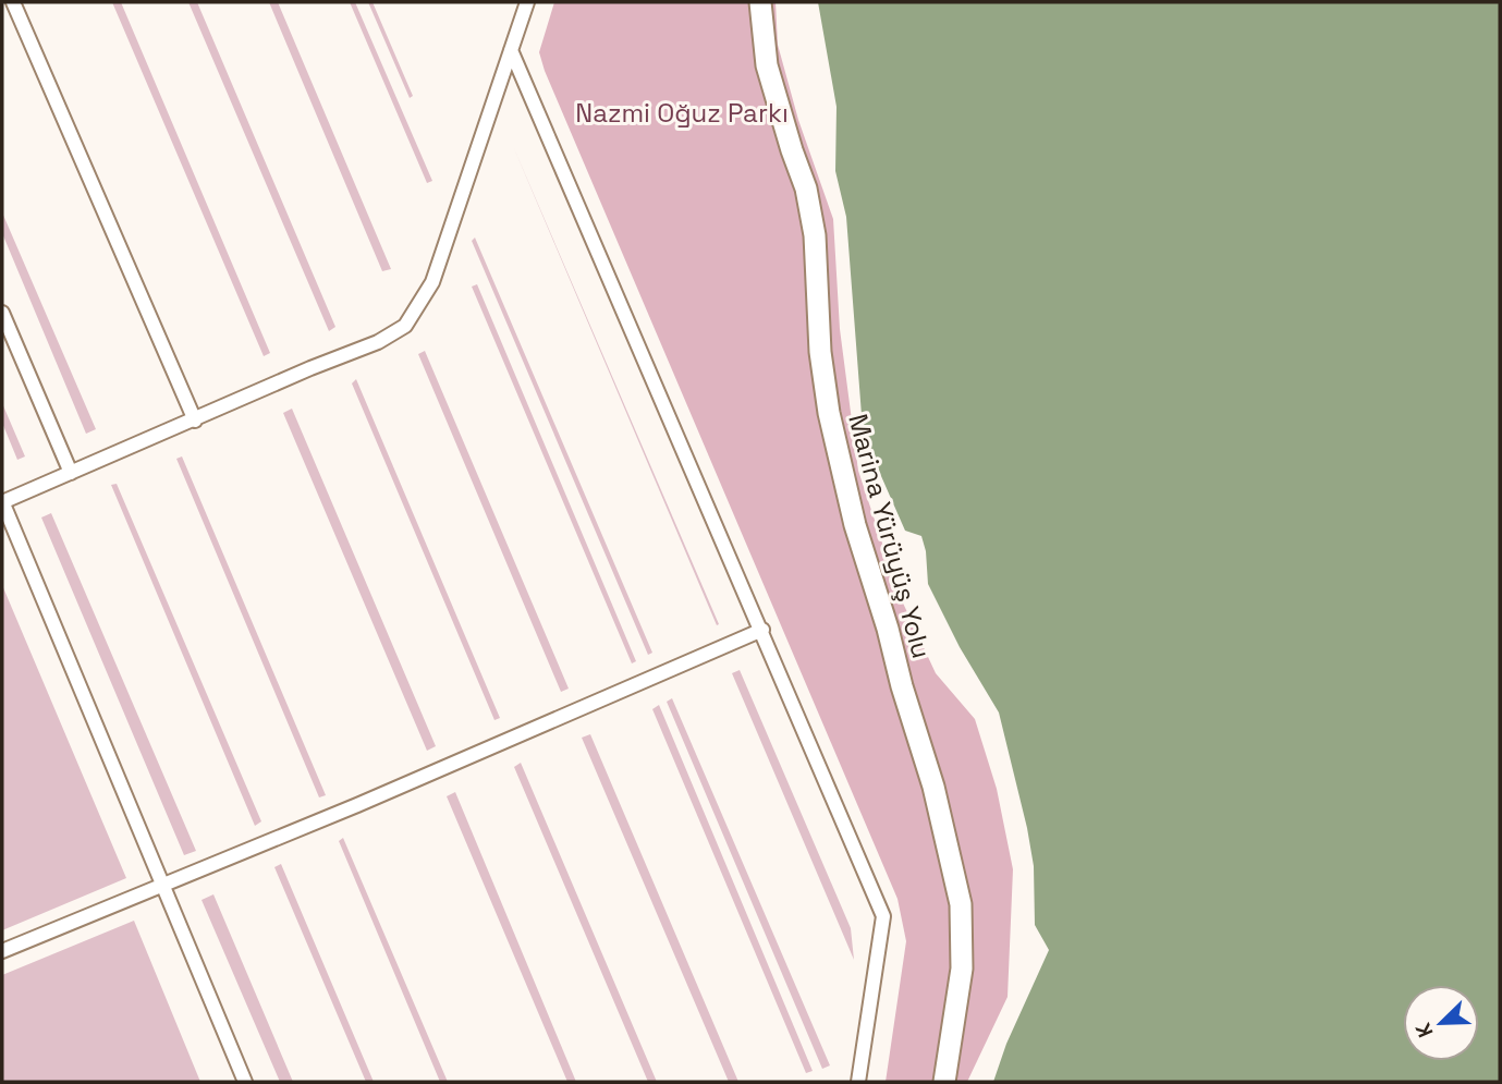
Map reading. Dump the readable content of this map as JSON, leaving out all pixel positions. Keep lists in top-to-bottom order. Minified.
{"streets":{"street":["Marina Yürüyüş Yolu"]},"parks":["Nazmi Oğuz Parkı"],"north":"bottom left"}
